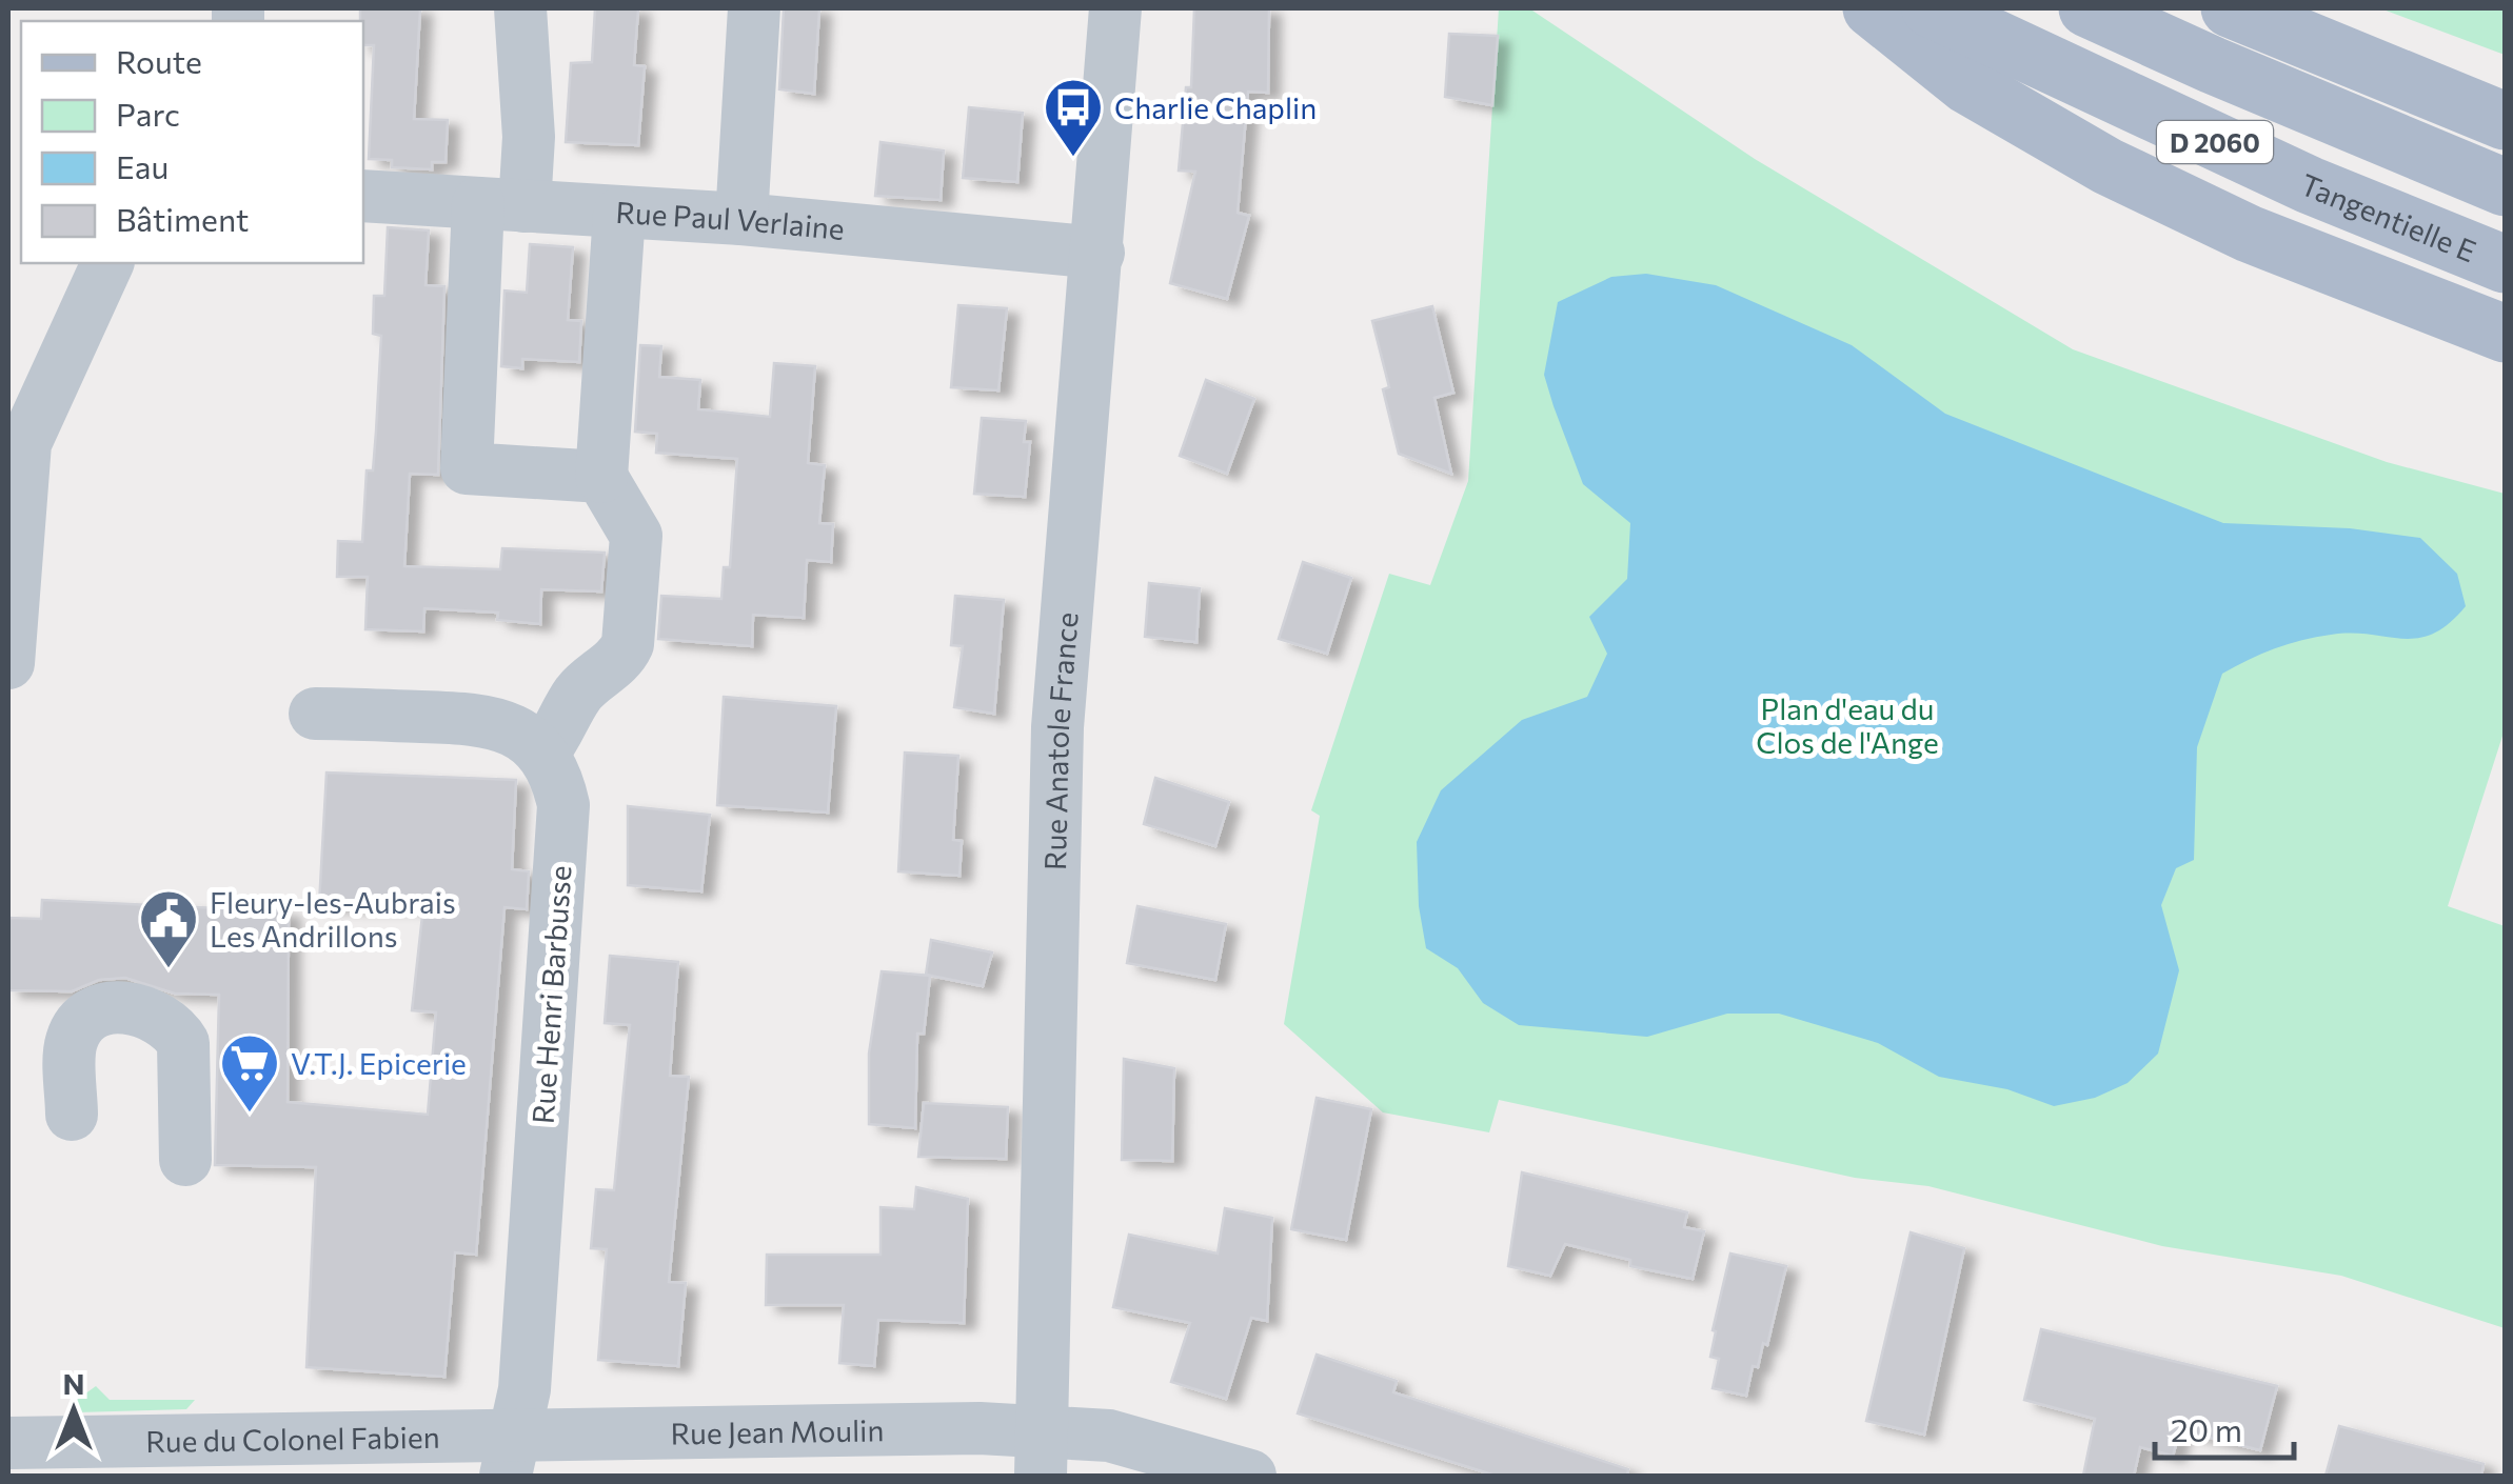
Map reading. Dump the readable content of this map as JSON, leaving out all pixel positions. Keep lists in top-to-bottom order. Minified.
{"streets":{"main road":["D 2060","Tangentielle E"],"street":["Rue Paul Verlaine","Rue Anatole France","Rue Henri Barbusse","Rue Jean Moulin","Rue du Colonel Fabien"]},"crossings":[["Rue Paul Verlaine","Rue Anatole France"],["Rue Anatole France","Rue Jean Moulin"],["Rue Henri Barbusse","Rue Jean Moulin"],["Rue Henri Barbusse","Rue du Colonel Fabien"],["Rue Jean Moulin","Rue du Colonel Fabien"]],"parks":["Plan d'eau du Clos de l'Ange"],"places":{"bus stop":["Charlie Chaplin"],"public building":["Fleury-les-Aubrais Les Andrillons"],"supermarket":["V.T.J. Epicerie"]},"legend":["Route","Parc","Eau","Bâtiment"],"scale_bar":"20 m","north":"top"}
